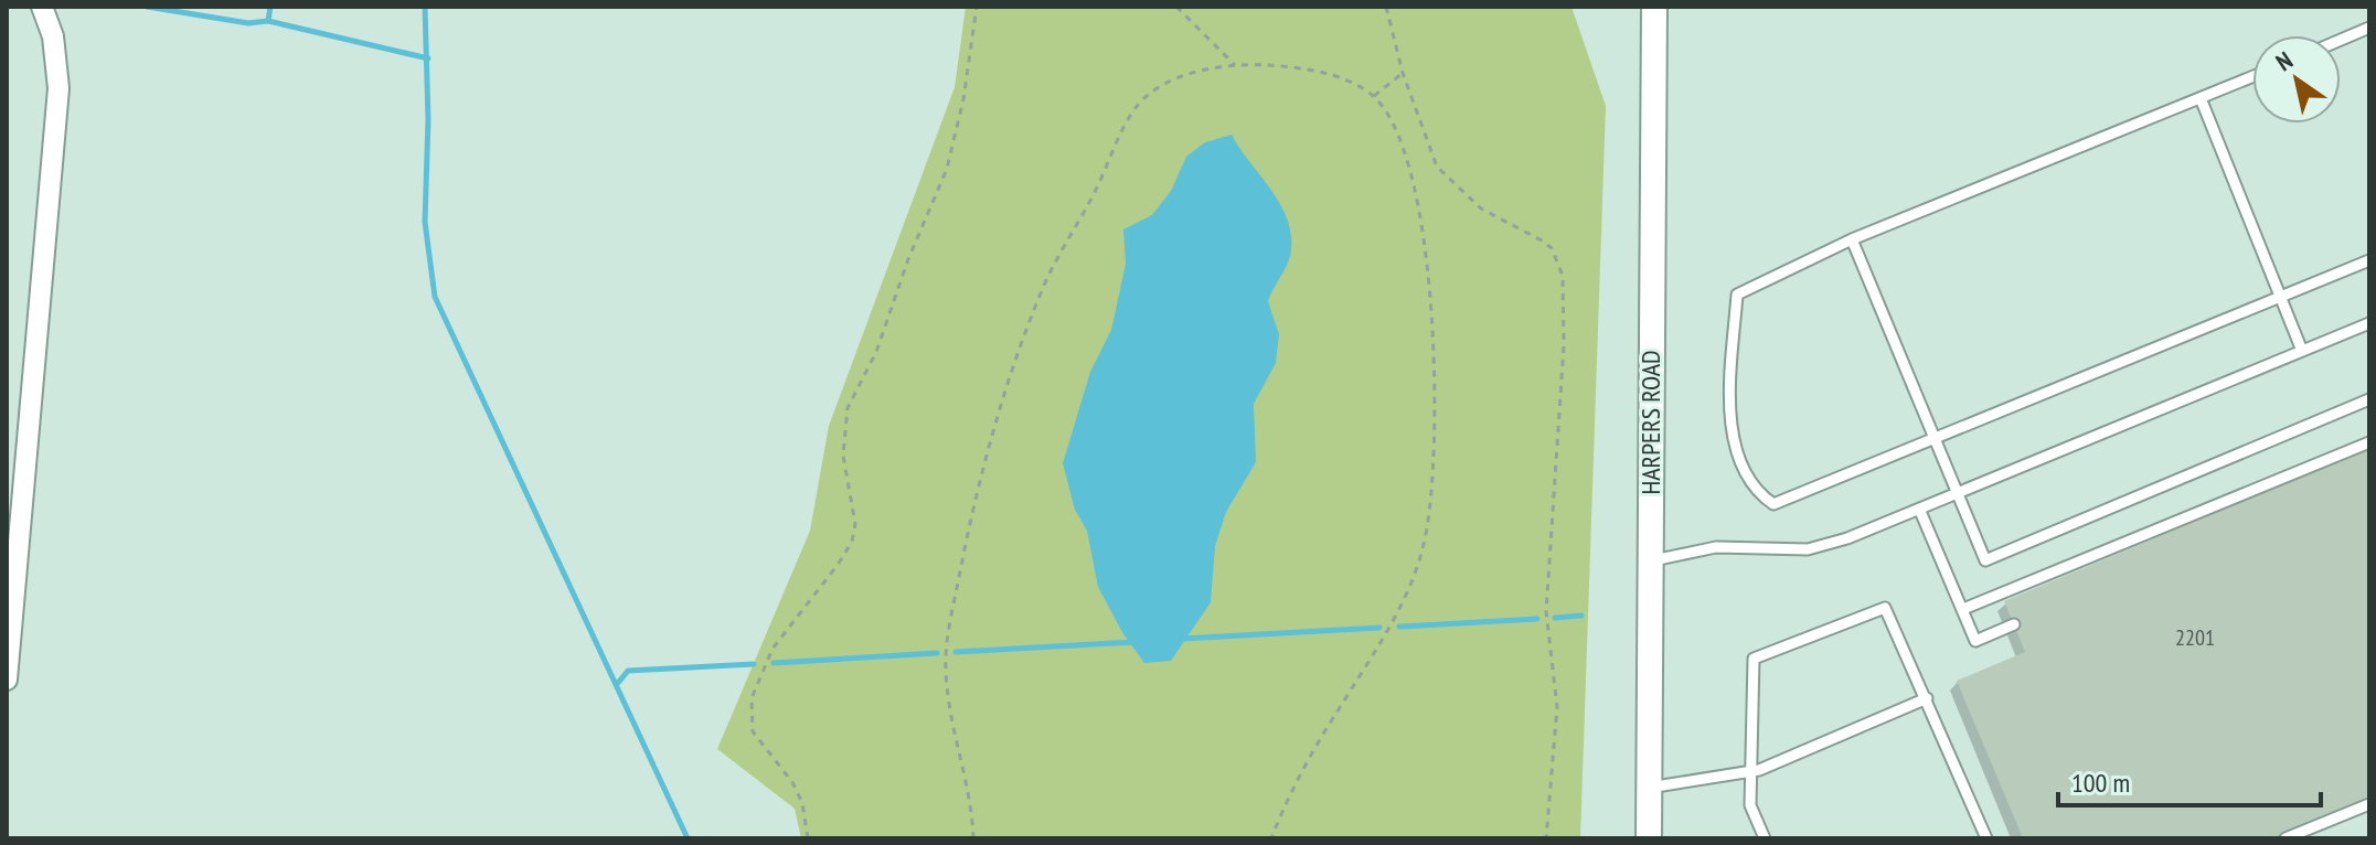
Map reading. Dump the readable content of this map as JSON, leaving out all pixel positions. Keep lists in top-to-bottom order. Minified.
{"streets":{"street":["HARPERS ROAD"]},"house_numbers":["2201"],"scale_bar":"100 m","north":"top left"}
